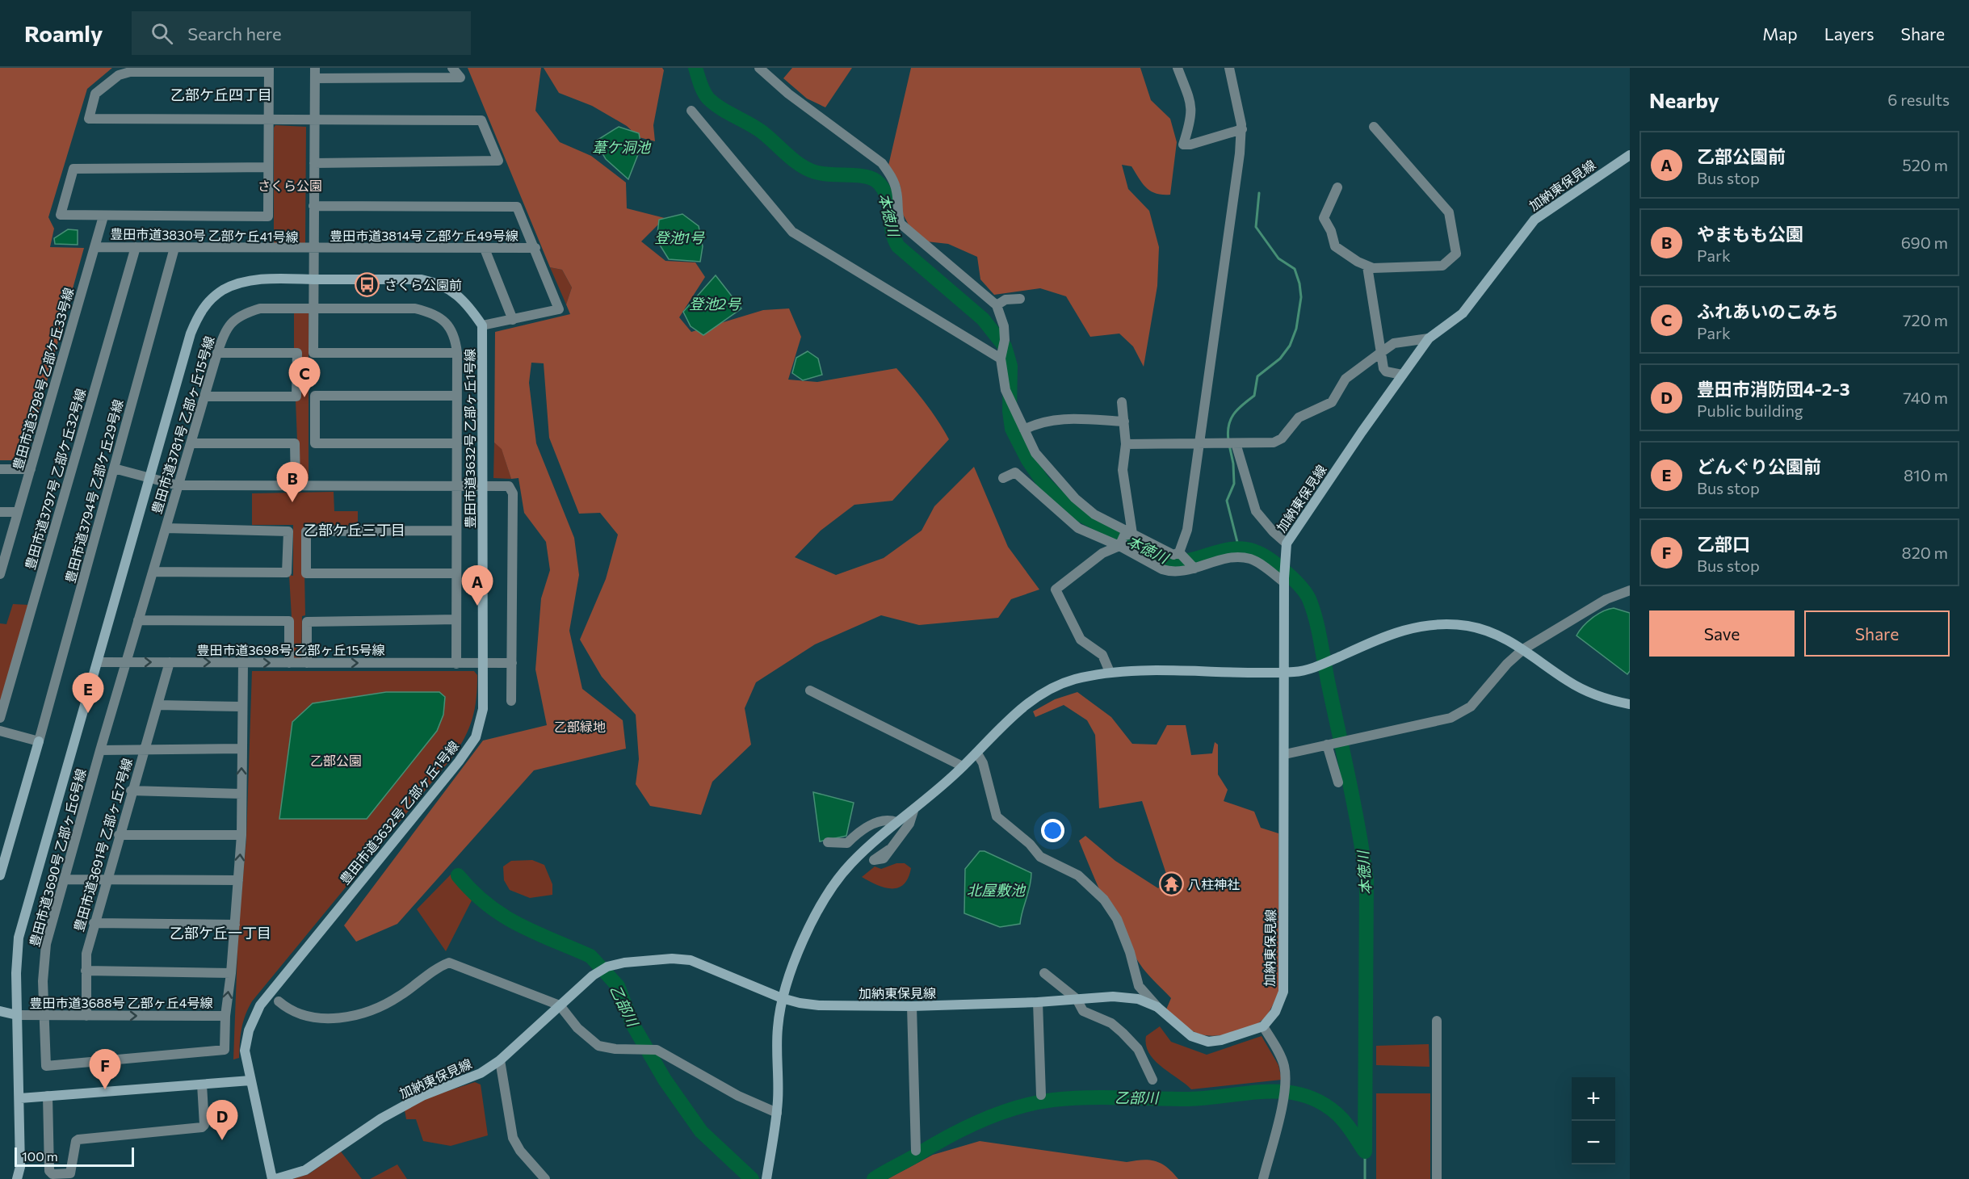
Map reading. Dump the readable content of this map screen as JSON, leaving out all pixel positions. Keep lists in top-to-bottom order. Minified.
{"streets":{"street":["加納東保見線","豊田市道3830号 乙部ケ丘41号線","豊田市道3814号 乙部ケ丘49号線","豊田市道3798号 乙部ケ丘33号線","豊田市道3781号 乙部ヶ丘15号線","豊田市道3632号 乙部ヶ丘1号線","豊田市道3797号 乙部ケ丘32号線","豊田市道3794号 乙部ケ丘29号線","豊田市道3698号 乙部ヶ丘15号線","豊田市道3691号 乙部ヶ丘7号線","豊田市道3690号 乙部ヶ丘6号線","豊田市道3688号 乙部ヶ丘4号線"]},"crossings":[["加納東保見線","豊田市道3632号 乙部ヶ丘1号線"],["豊田市道3830号 乙部ケ丘41号線","豊田市道3814号 乙部ケ丘49号線"],["豊田市道3830号 乙部ケ丘41号線","豊田市道3798号 乙部ケ丘33号線"],["豊田市道3830号 乙部ケ丘41号線","豊田市道3797号 乙部ケ丘32号線"],["豊田市道3830号 乙部ケ丘41号線","豊田市道3794号 乙部ケ丘29号線"],["豊田市道3781号 乙部ヶ丘15号線","豊田市道3698号 乙部ヶ丘15号線"],["豊田市道3781号 乙部ヶ丘15号線","豊田市道3690号 乙部ヶ丘6号線"],["豊田市道3632号 乙部ヶ丘1号線","豊田市道3698号 乙部ヶ丘15号線"],["豊田市道3698号 乙部ヶ丘15号線","豊田市道3690号 乙部ヶ丘6号線"],["豊田市道3691号 乙部ヶ丘7号線","豊田市道3688号 乙部ヶ丘4号線"],["豊田市道3690号 乙部ヶ丘6号線","豊田市道3688号 乙部ヶ丘4号線"]],"one_way":["豊田市道3698号 乙部ヶ丘15号線"],"districts":["乙部ケ丘四丁目","乙部ケ丘三丁目","乙部ケ丘一丁目"],"water":["葦ケ洞池","本徳川","登池1号","登池2号","北屋敷池","乙部川"],"parks":["さくら公園","乙部緑地","乙部公園"],"places":{"bus stop":["さくら公園前"],"temple":["八柱神社"]},"scale_bar":"100 m","page":{"header":"Roamly","search":"Search here","nav":["Map","Layers","Share"],"heading":["Nearby","6 results"],"list":[{"mark":"A","name":"乙部公園前","note":"Bus stop","value":"520 m"},{"mark":"B","name":"やまもも公園","note":"Park","value":"690 m"},{"mark":"C","name":"ふれあいのこみち","note":"Park","value":"720 m"},{"mark":"D","name":"豊田市消防団4-2-3","note":"Public building","value":"740 m"},{"mark":"E","name":"どんぐり公園前","note":"Bus stop","value":"810 m"},{"mark":"F","name":"乙部口","note":"Bus stop","value":"820 m"}],"pins":["C","B","A","E","F","D"],"buttons":["Save","Share"],"map_buttons":["+","−"],"scale":"100 m"}}
